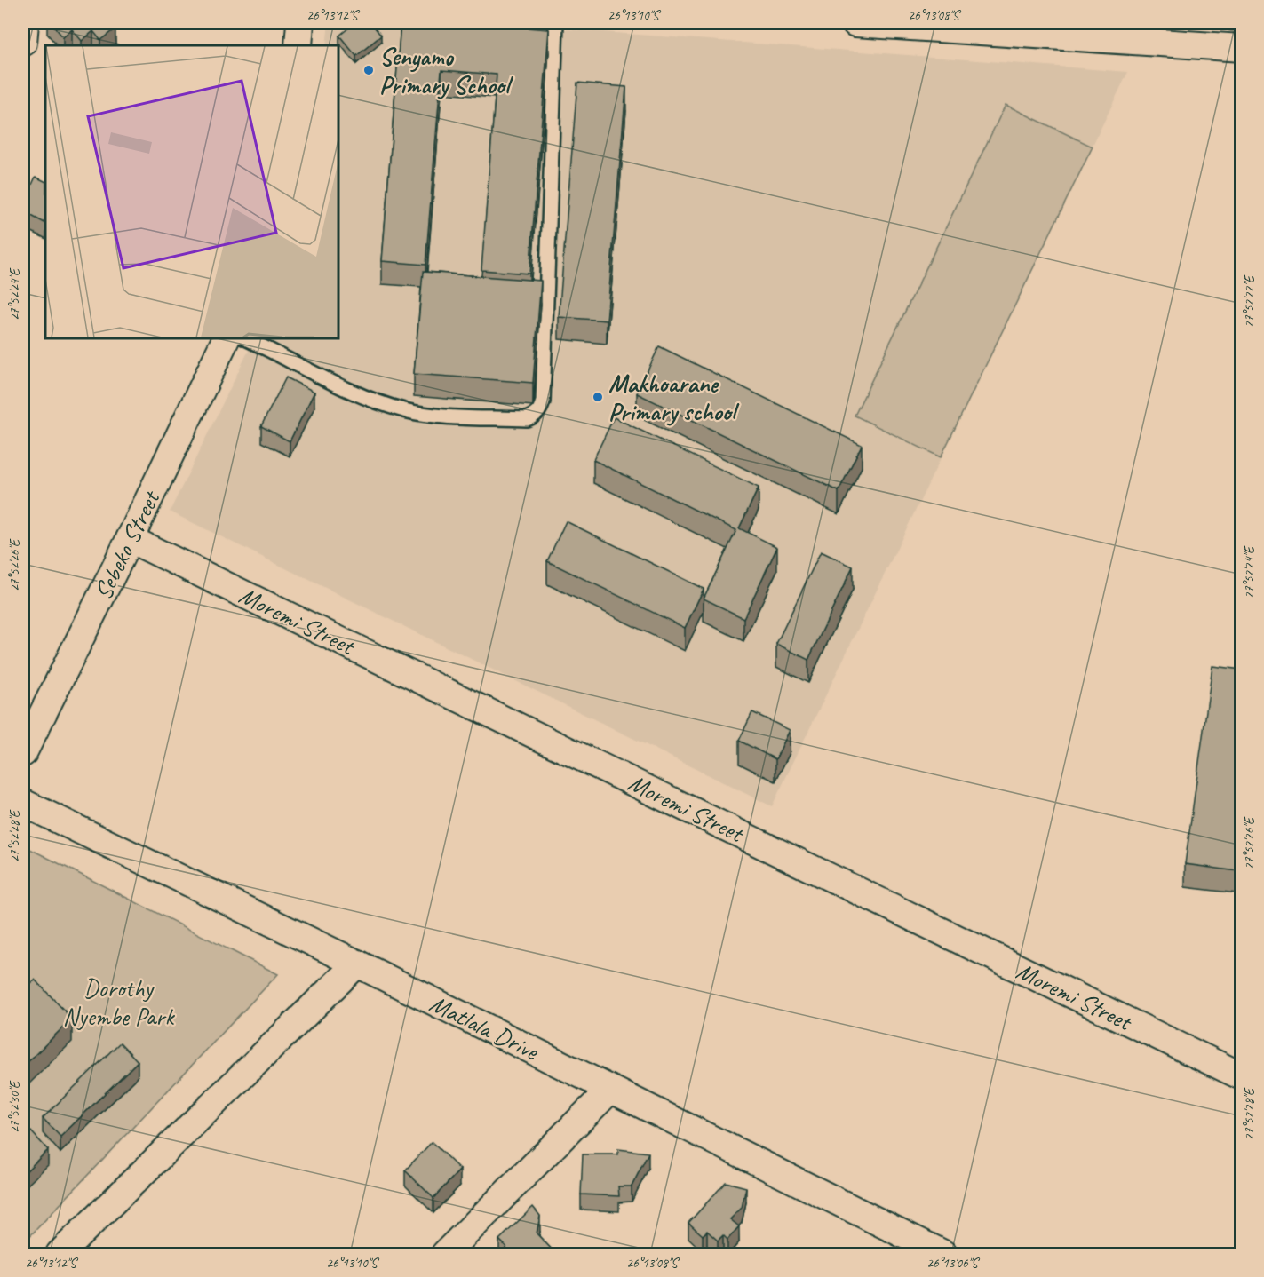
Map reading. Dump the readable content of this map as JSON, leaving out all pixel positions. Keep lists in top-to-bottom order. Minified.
{"streets":{"street":["Sebeko Street","Moremi Street","Matlala Drive"]},"crossings":[["Sebeko Street","Moremi Street"]],"parks":["Dorothy Nyembe Park"],"places":["Senyamo Primary School","Makhoarane Primary school"],"coordinates":["26°13'12\"S","26°13'10\"S","26°13'08\"S","27°52'24\"E","27°52'22\"E","27°52'26\"E","27°52'28\"E","27°52'30\"E","26°13'06\"S"]}
